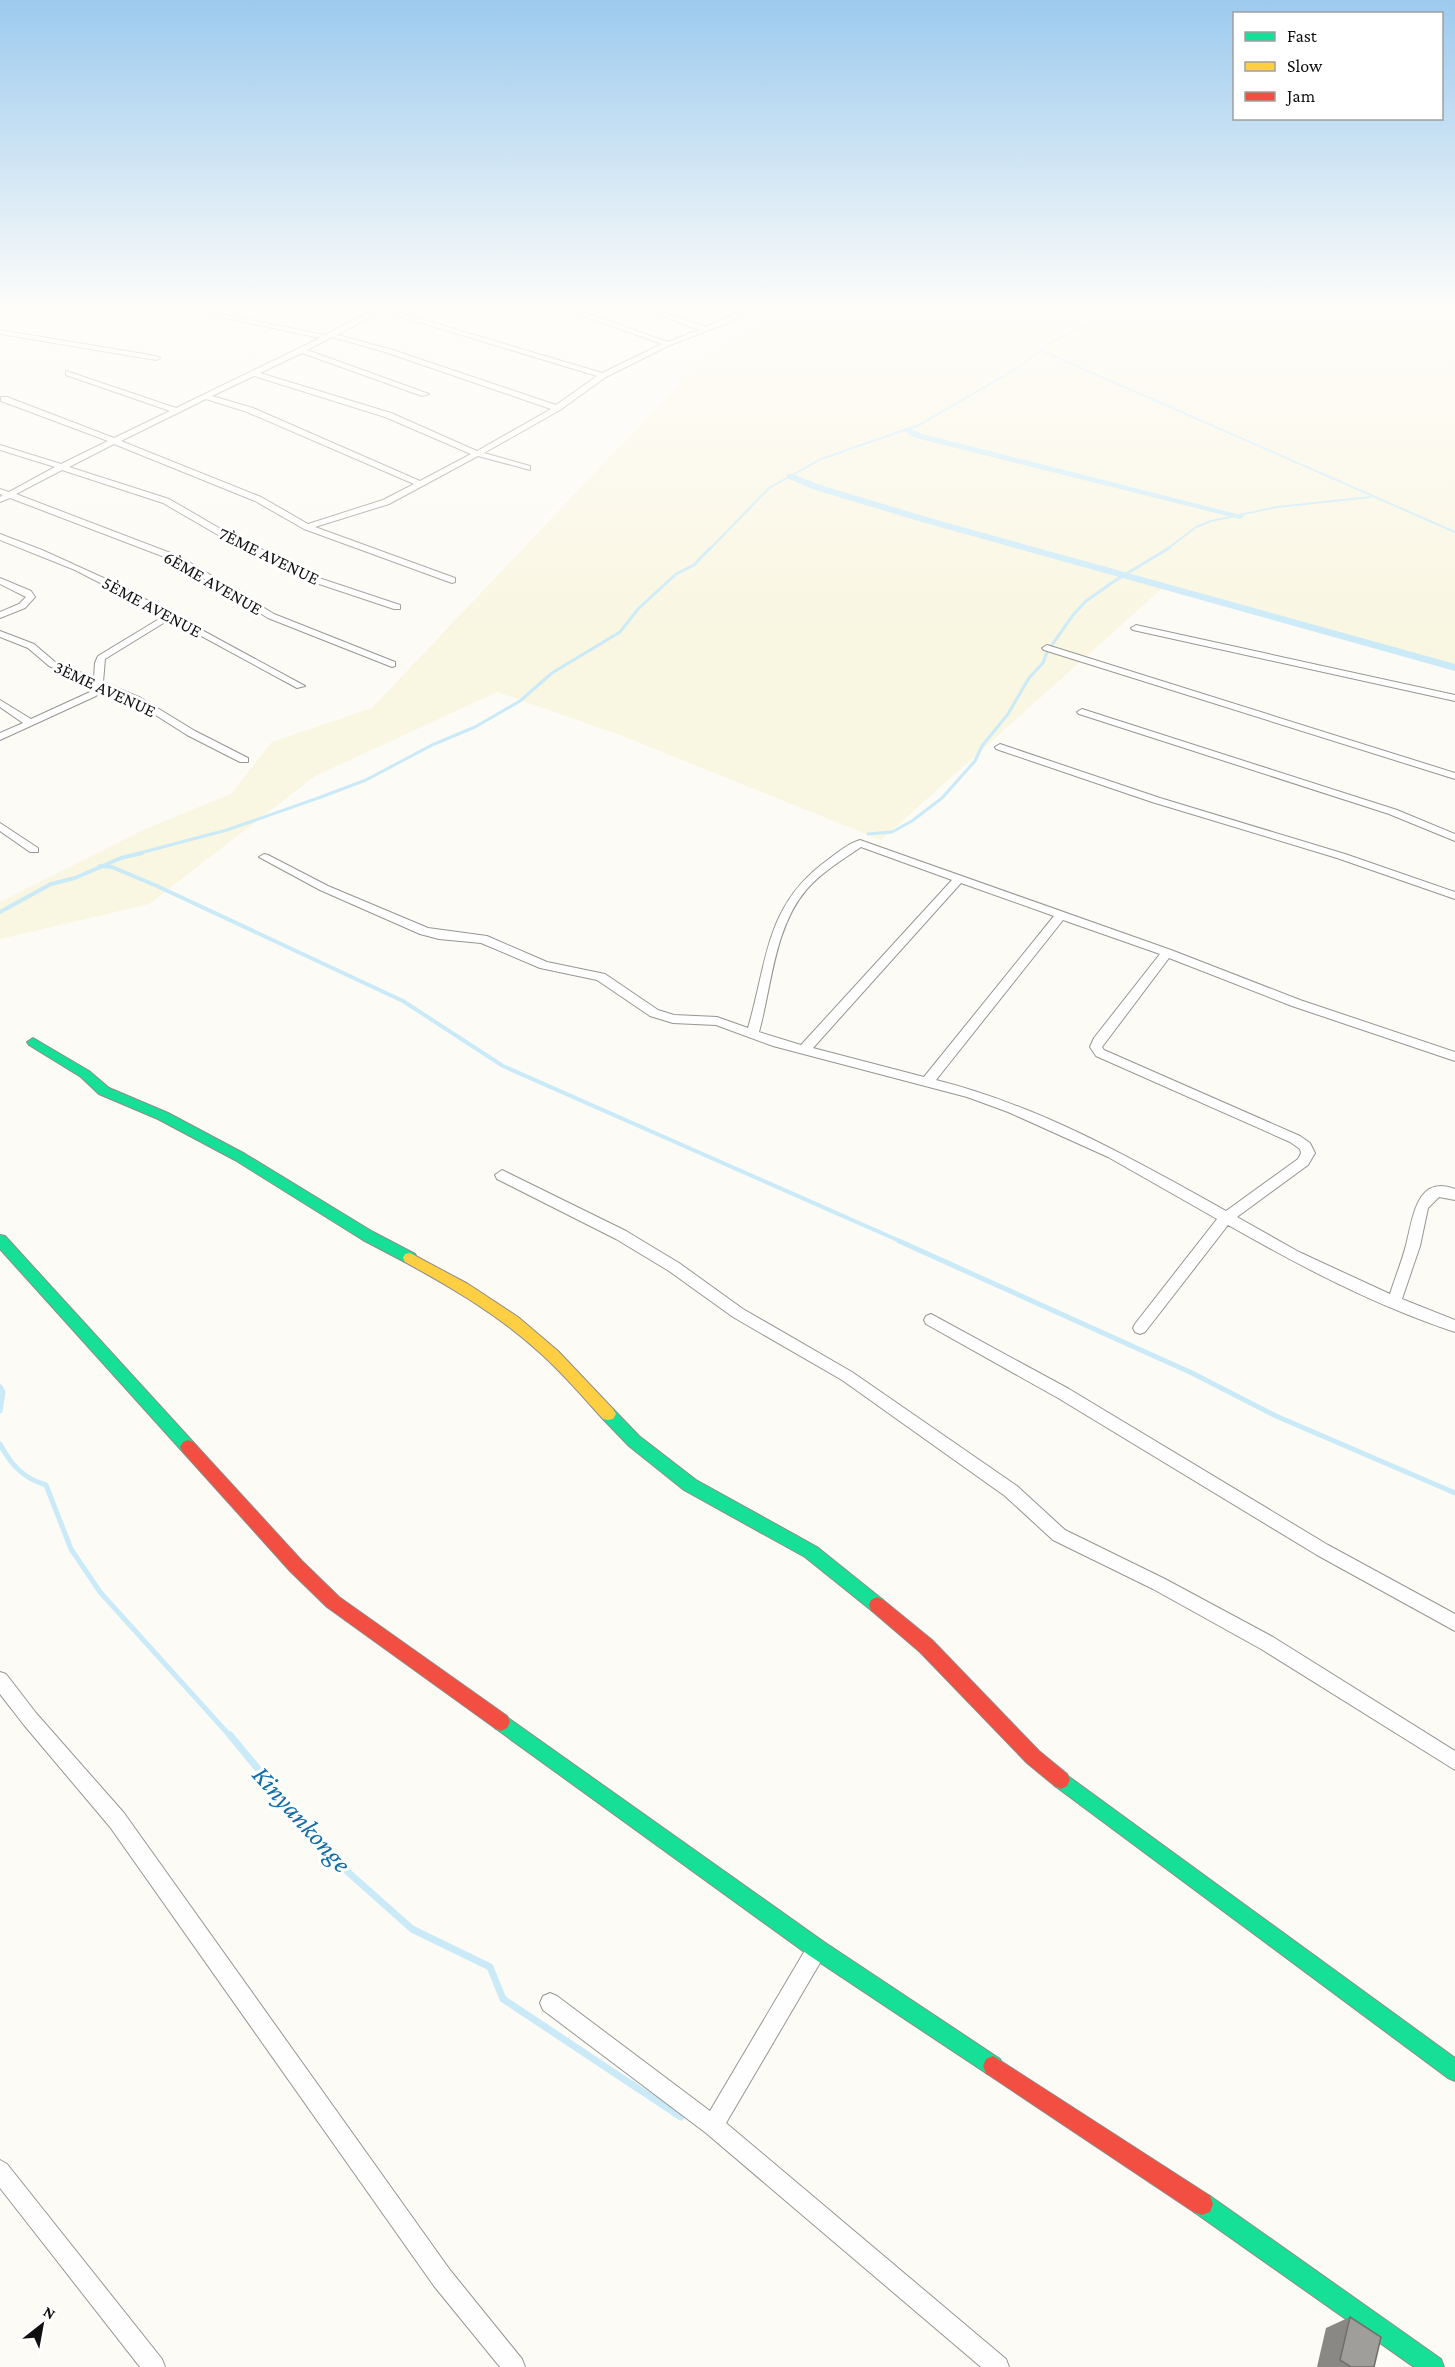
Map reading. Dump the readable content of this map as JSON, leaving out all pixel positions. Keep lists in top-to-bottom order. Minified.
{"streets":{"street":["7ÈME AVENUE","6ÈME AVENUE","5ÈME AVENUE","3ÈME AVENUE"]},"water":["Kinyankonge"],"legend":["Fast","Slow","Jam"],"north":"top right"}
